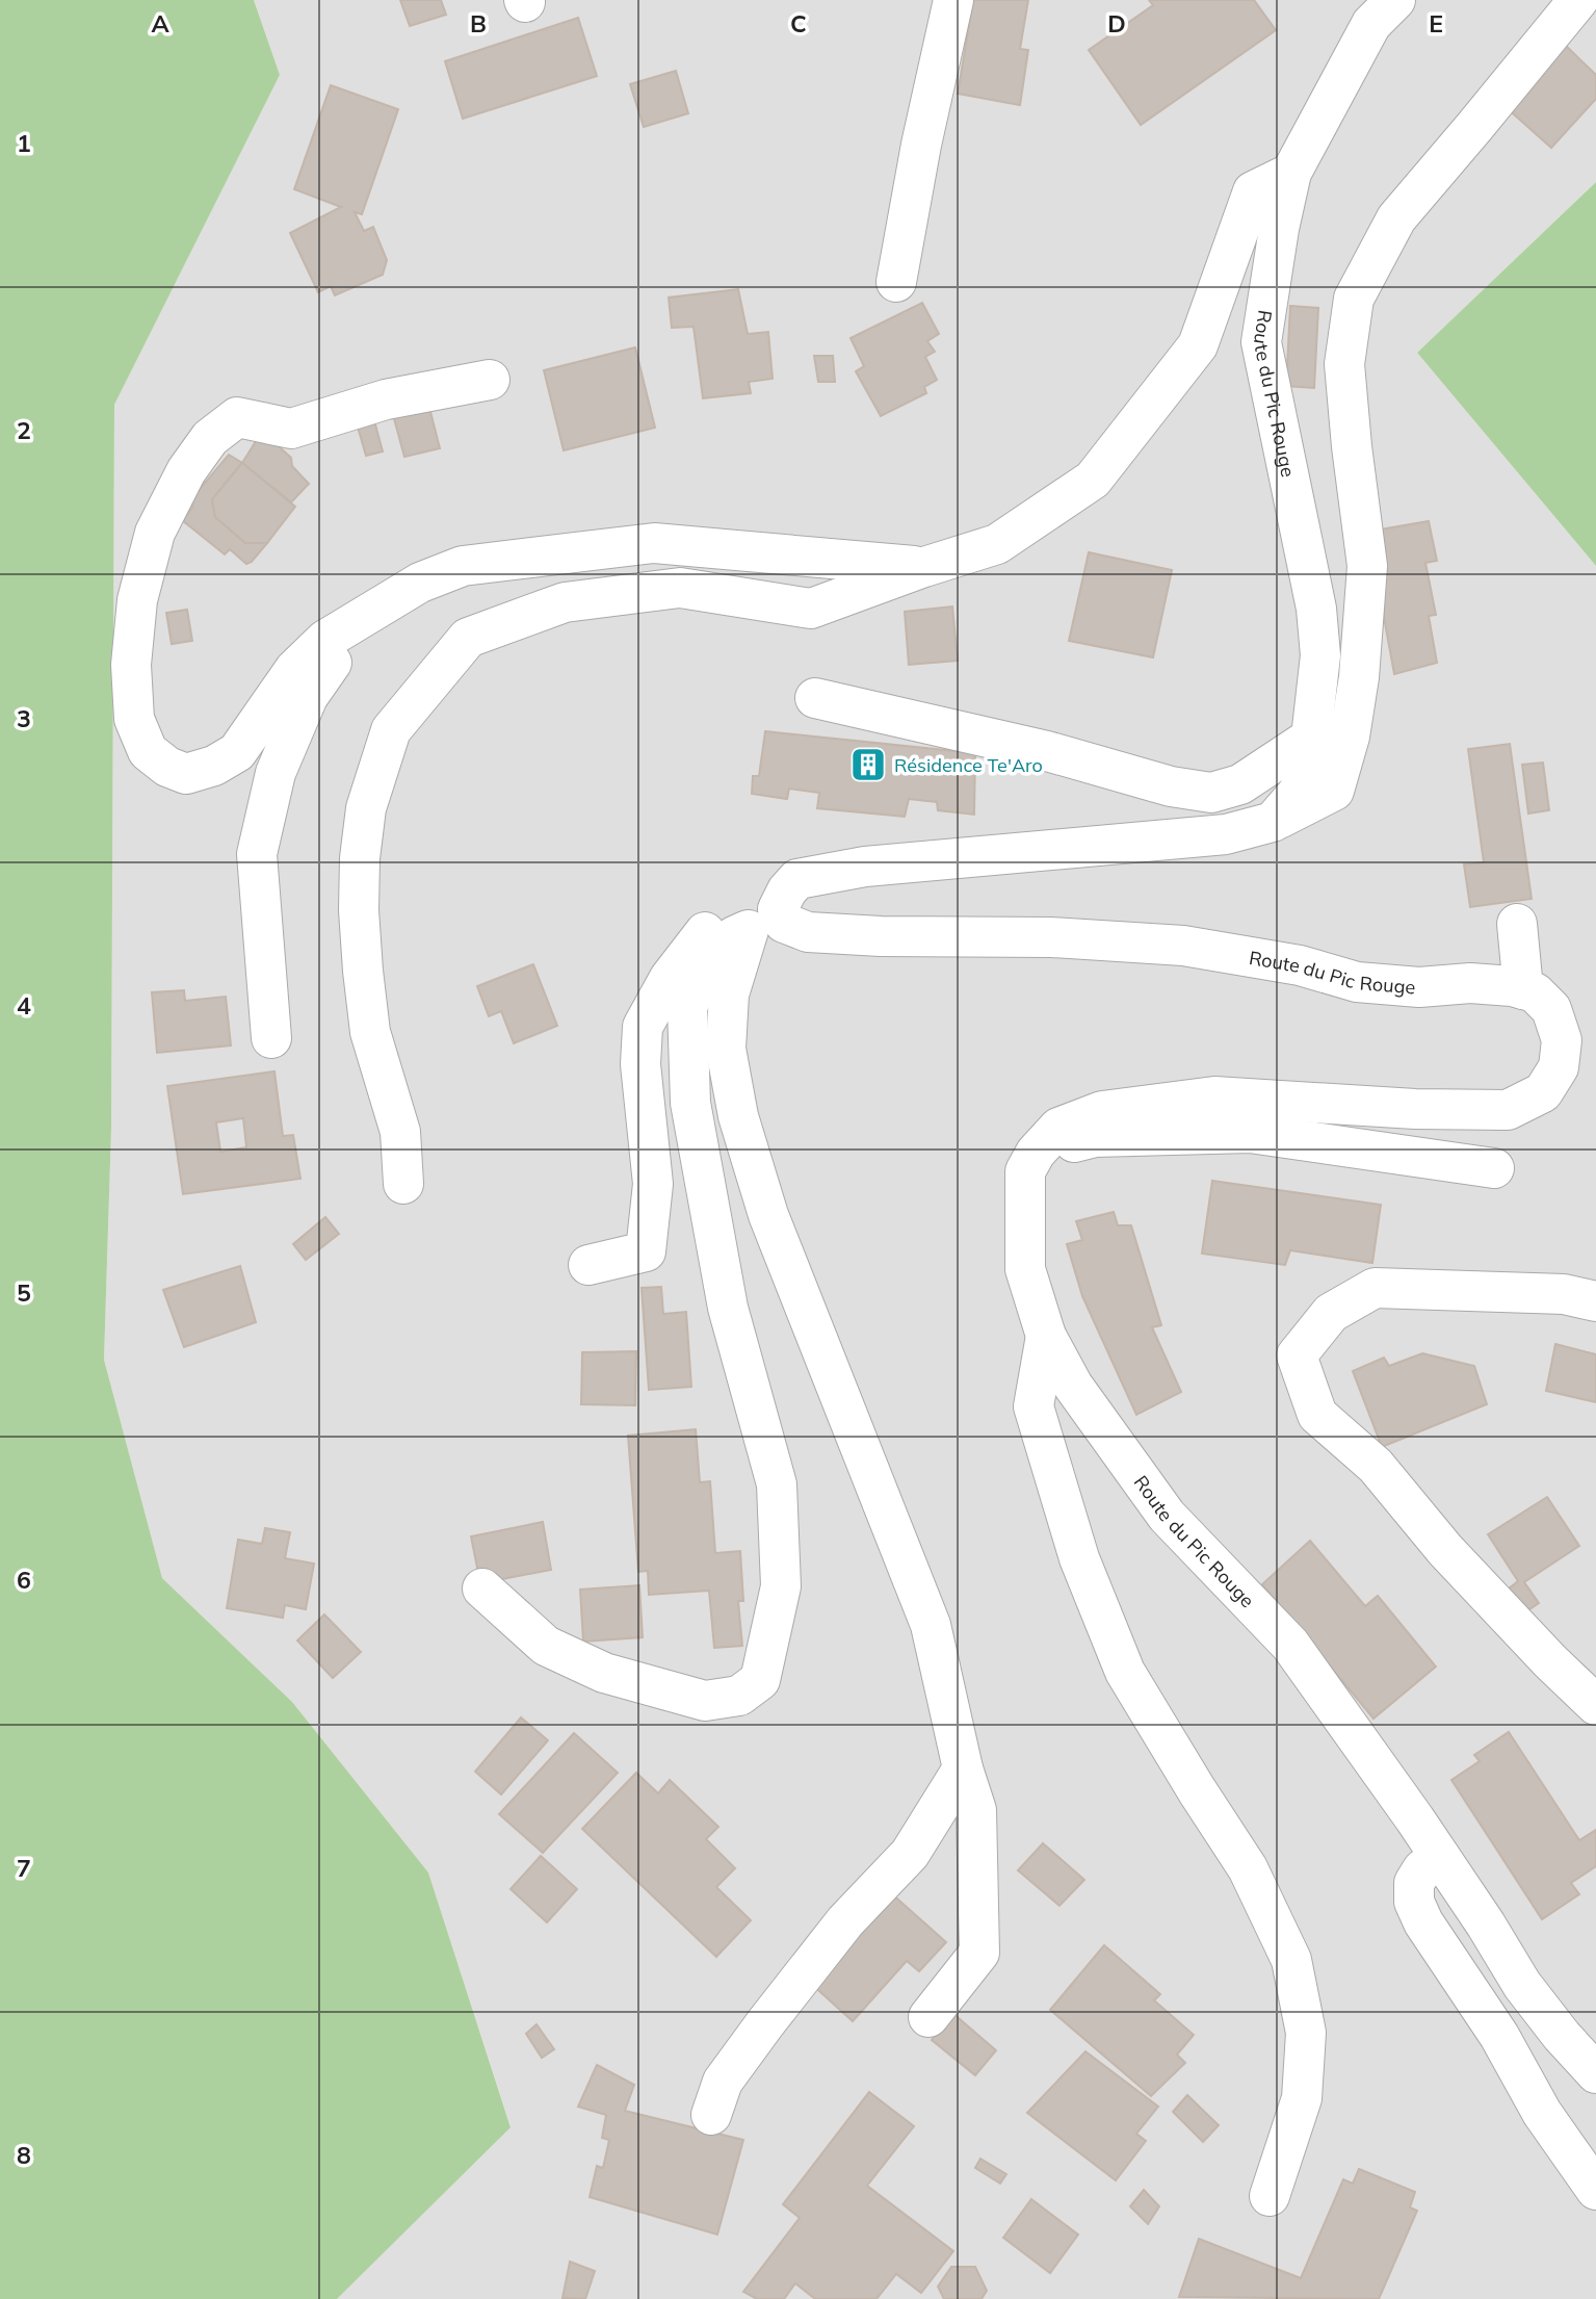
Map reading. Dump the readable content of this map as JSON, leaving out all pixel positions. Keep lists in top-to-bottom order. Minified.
{"streets":{"street":["Route du Pic Rouge"]},"places":{"building":["Résidence Te'Aro"]},"grid":{"columns":["A","B","C","D","E"],"rows":["1","2","3","4","5","6","7","8"]}}
